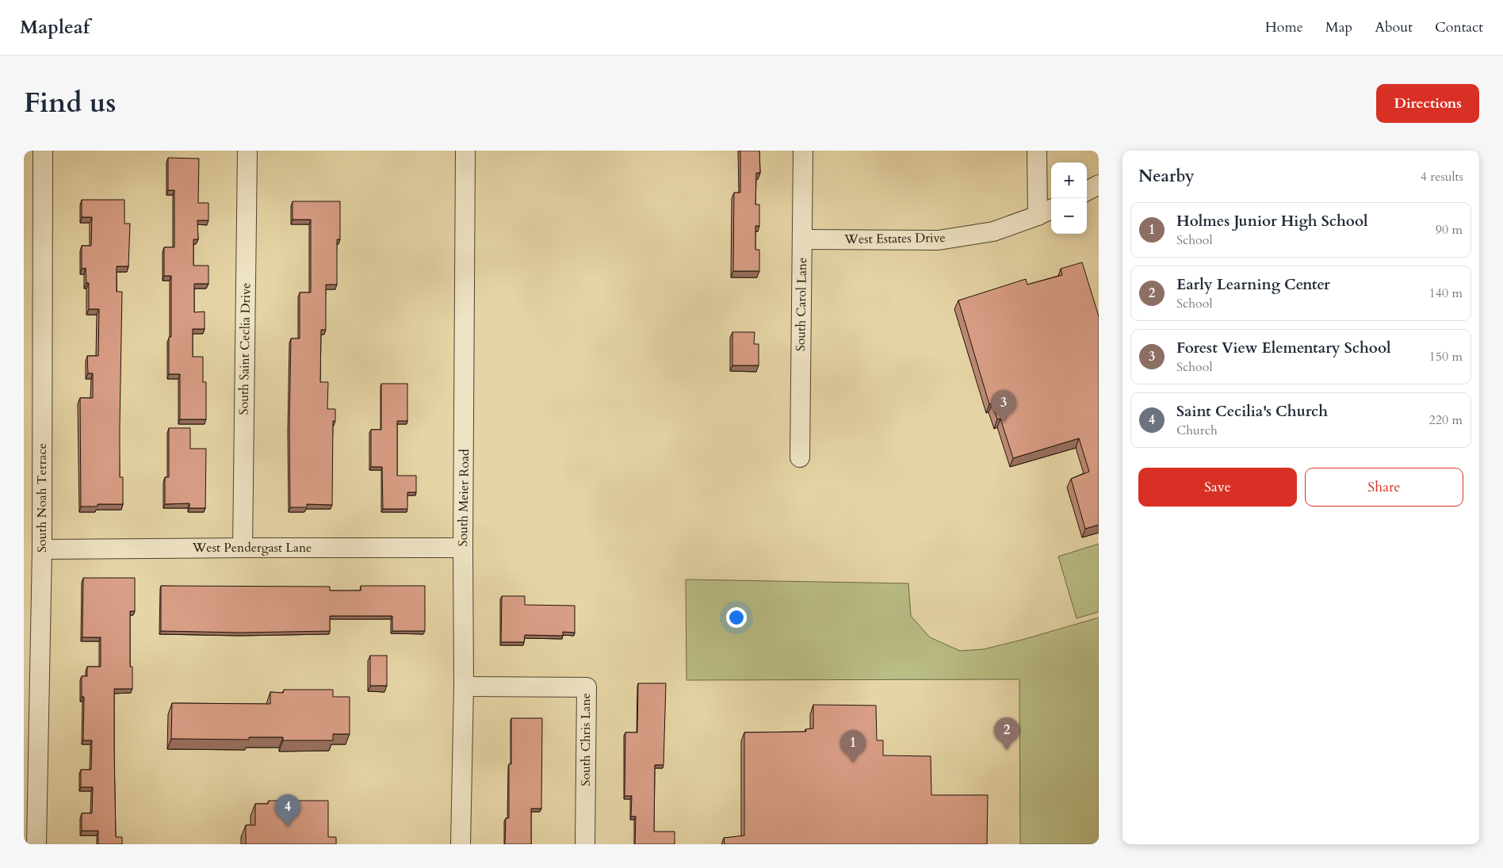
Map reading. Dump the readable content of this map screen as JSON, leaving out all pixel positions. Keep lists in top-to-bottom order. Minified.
{"streets":{"street":["West Estates Drive","South Carol Lane","South Saint Ceclia Drive","South Noah Terrace","South Meier Road","West Pendergast Lane","South Chris Lane"]},"crossings":[["West Estates Drive","South Carol Lane"],["South Saint Ceclia Drive","West Pendergast Lane"],["South Noah Terrace","West Pendergast Lane"],["South Meier Road","West Pendergast Lane"],["South Meier Road","South Chris Lane"]],"page":{"header":"Mapleaf","nav":["Home","Map","About","Contact"],"title":"Find us","buttons":["Directions",["Save","Share"]],"heading":["Nearby","4 results"],"map_buttons":["+","−"],"list":[{"mark":"1","name":"Holmes Junior High School","note":"School","value":"90 m"},{"mark":"2","name":"Early Learning Center","note":"School","value":"140 m"},{"mark":"3","name":"Forest View Elementary School","note":"School","value":"150 m"},{"mark":"4","name":"Saint Cecilia's Church","note":"Church","value":"220 m"}],"pins":["3","2","1","4"]}}
